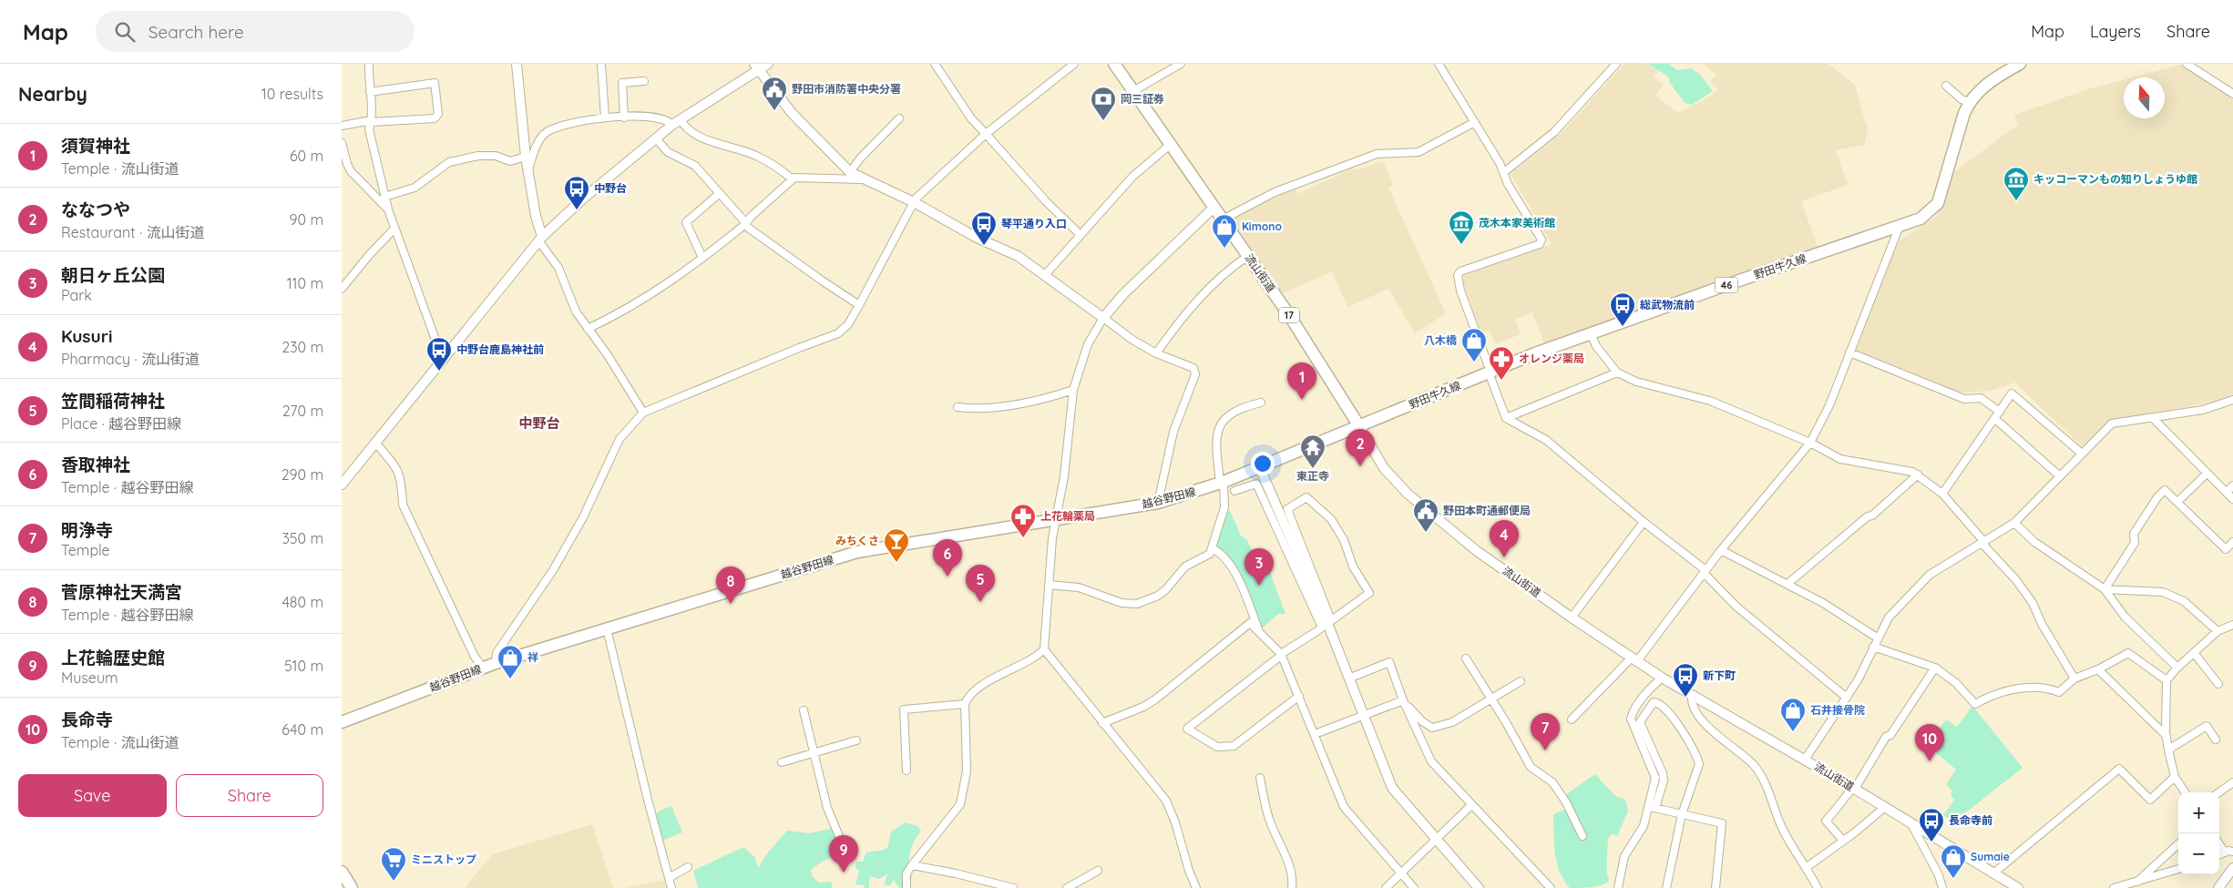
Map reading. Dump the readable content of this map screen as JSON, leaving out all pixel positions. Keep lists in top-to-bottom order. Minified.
{"streets":{"main road":["野田牛久線","流山街道","46","17","越谷野田線"]},"crossings":[["野田牛久線","流山街道"],["野田牛久線","越谷野田線"],["流山街道","越谷野田線"]],"districts":["中野台"],"places":{"public building":["野田市消防署中央分署","野田本町通郵便局"],"bank":["岡三証券"],"museum":["キッコーマンもの知りしょうゆ館","茂木本家美術館"],"bus stop":["中野台","琴平通り入口","総武物流前","中野台鹿島神社前","新下町","長命寺前"],"shop":["Kimono","八木橋","祥","石井接骨院","Sumaie"],"pharmacy":["オレンジ薬局","上花輪薬局"],"temple":["東正寺"],"bar":["みちくさ"],"supermarket":["ミニストップ"]},"north":"top","page":{"header":"Map","search":"Search here","nav":["Map","Layers","Share"],"heading":["Nearby","10 results"],"list":[{"mark":"1","name":"須賀神社","note":"Temple · 流山街道","value":"60 m"},{"mark":"2","name":"ななつや","note":"Restaurant · 流山街道","value":"90 m"},{"mark":"3","name":"朝日ヶ丘公園","note":"Park","value":"110 m"},{"mark":"4","name":"Kusuri","note":"Pharmacy · 流山街道","value":"230 m"},{"mark":"5","name":"笠間稲荷神社","note":"Place · 越谷野田線","value":"270 m"},{"mark":"6","name":"香取神社","note":"Temple · 越谷野田線","value":"290 m"},{"mark":"7","name":"明浄寺","note":"Temple","value":"350 m"},{"mark":"8","name":"菅原神社天満宮","note":"Temple · 越谷野田線","value":"480 m"},{"mark":"9","name":"上花輪歴史館","note":"Museum","value":"510 m"},{"mark":"10","name":"長命寺","note":"Temple · 流山街道","value":"640 m"}],"pins":["1","2","4","6","3","5","8","7","10","9"],"buttons":["Save","Share"],"map_buttons":["+","−"]}}
